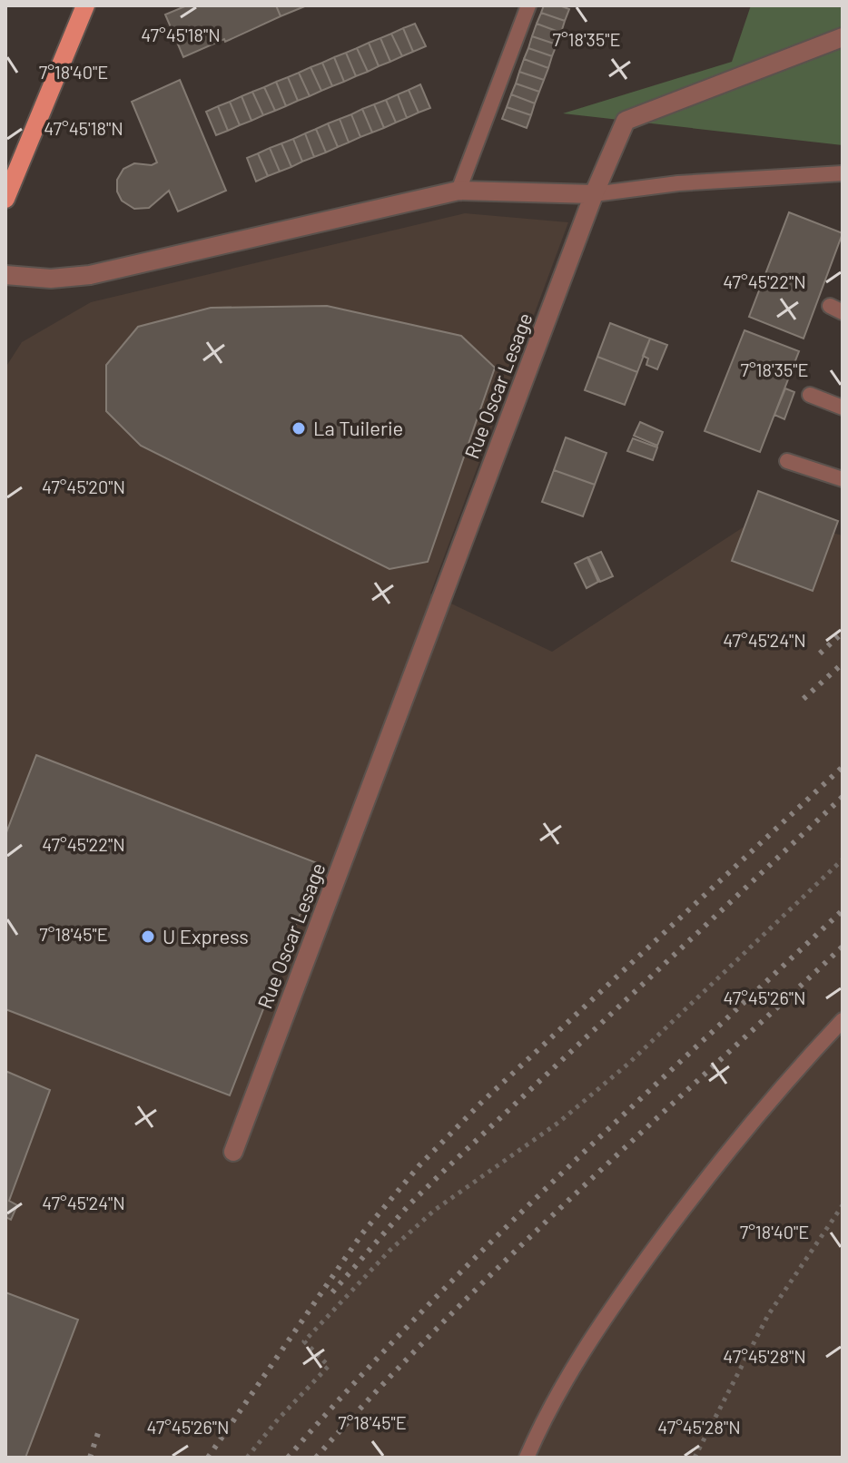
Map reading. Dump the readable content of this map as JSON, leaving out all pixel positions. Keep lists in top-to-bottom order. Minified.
{"streets":{"street":["Rue Oscar Lesage"]},"places":["La Tuilerie","U Express"],"coordinates":["47°45'18\"N","7°18'35\"E","7°18'40\"E","47°45'22\"N","47°45'20\"N","47°45'24\"N","7°18'45\"E","47°45'26\"N","47°45'28\"N"]}
